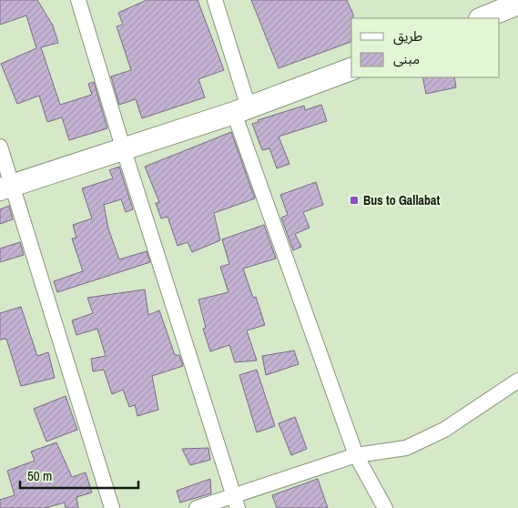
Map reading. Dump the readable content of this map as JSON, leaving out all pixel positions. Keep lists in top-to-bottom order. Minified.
{"places":{"transit":["Bus to Gallabat"]},"legend":["طريق","مبنى"],"scale_bar":"50 m"}
